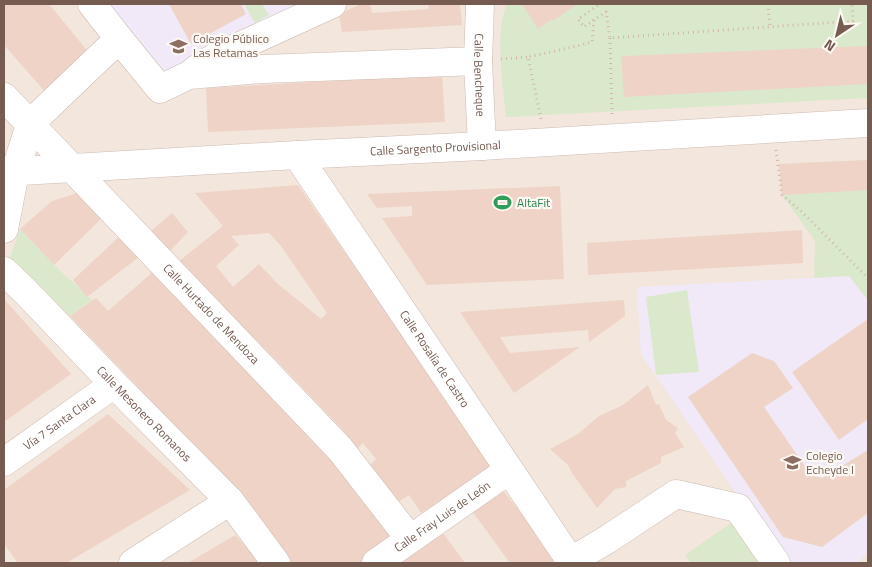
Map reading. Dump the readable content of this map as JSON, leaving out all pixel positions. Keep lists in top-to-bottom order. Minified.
{"streets":{"street":["Calle Bencheque","Calle Sargento Provisional","Calle Hurtado de Mendoza","Calle Rosalía de Castro","Calle Mesonero Romanos","Vía 7 Santa Clara","Calle Fray Luis de León"]},"crossings":[["Calle Bencheque","Calle Sargento Provisional"],["Calle Sargento Provisional","Calle Hurtado de Mendoza"],["Calle Sargento Provisional","Calle Rosalía de Castro"],["Calle Hurtado de Mendoza","Calle Fray Luis de León"],["Calle Rosalía de Castro","Calle Fray Luis de León"],["Calle Mesonero Romanos","Vía 7 Santa Clara"]],"places":{"school or university":["Colegio Público Las Retamas","Colegio Echeyde I"],"sports":["AltaFit"]},"north":"bottom left"}
